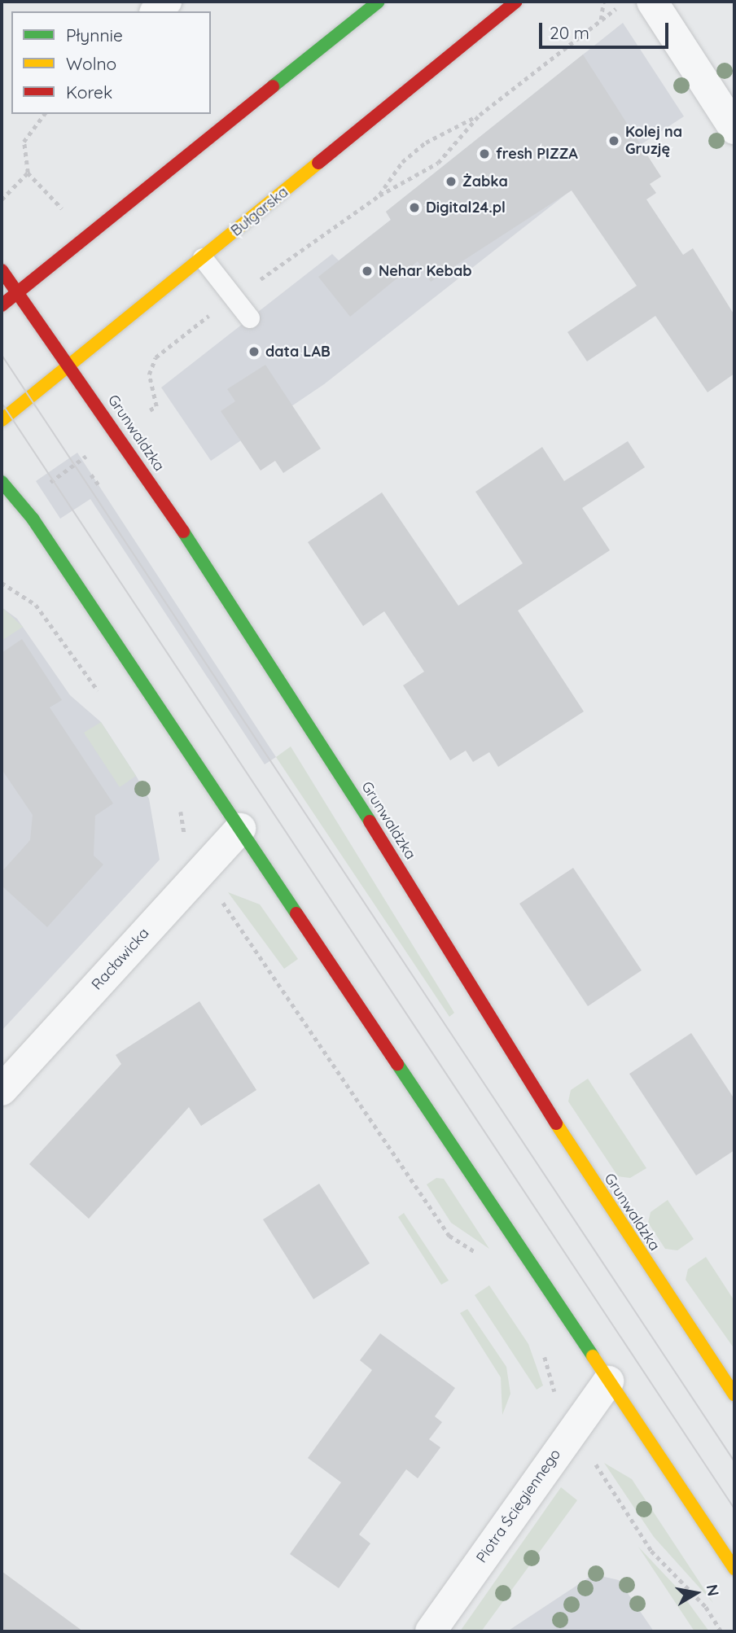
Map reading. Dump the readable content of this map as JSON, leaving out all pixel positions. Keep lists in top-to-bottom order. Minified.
{"streets":{"street":["Bułgarska","Grunwaldzka","Racławicka","Piotra Ściegiennego"]},"crossings":[["Bułgarska","Grunwaldzka"]],"places":["Kolej na Gruzję","fresh PIZZA","Żabka","Digital24.pl","Nehar Kebab","data LAB"],"legend":["Płynnie","Wolno","Korek"],"scale_bar":"20 m","north":"right"}
